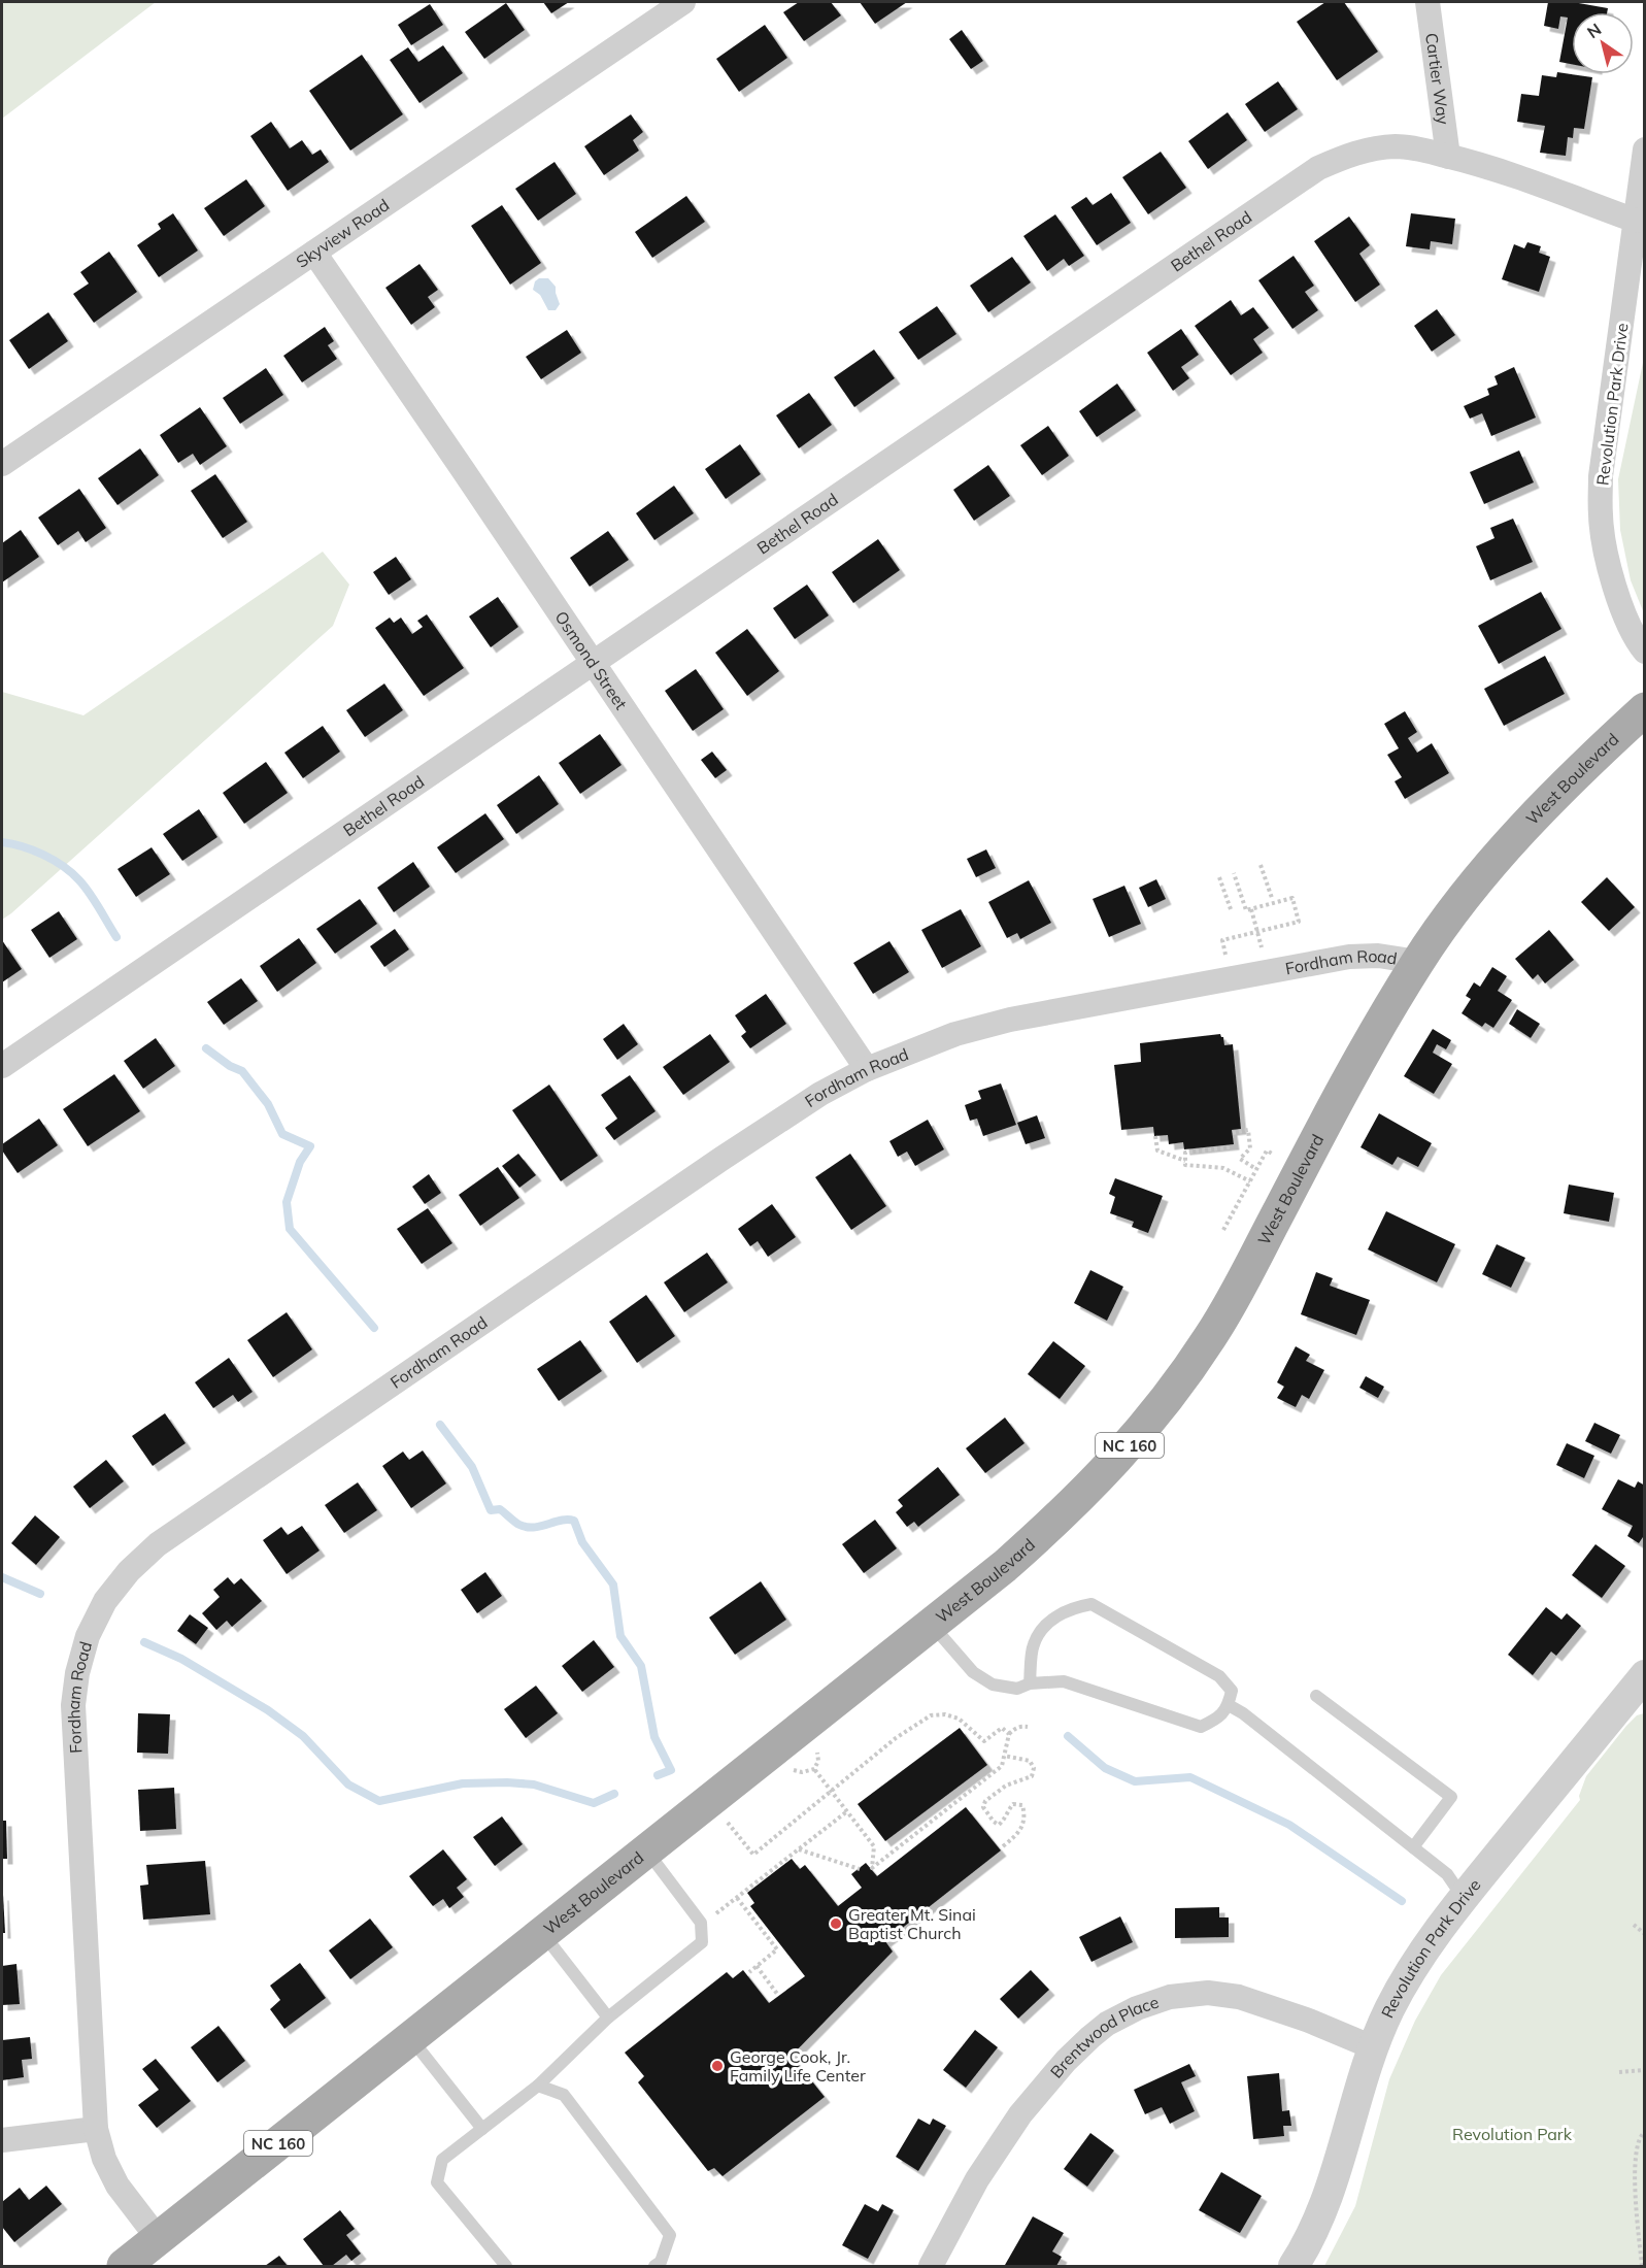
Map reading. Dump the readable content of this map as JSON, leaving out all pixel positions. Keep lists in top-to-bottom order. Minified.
{"streets":{"main road":["West Boulevard","NC 160"],"street":["Cartier Way","Skyview Road","Bethel Road","Revolution Park Drive","Osmond Street","Fordham Road","Brentwood Place"]},"crossings":[["Cartier Way","Bethel Road"],["Skyview Road","Osmond Street"],["Bethel Road","Revolution Park Drive"],["Bethel Road","Osmond Street"],["Revolution Park Drive","Brentwood Place"],["Osmond Street","Fordham Road"],["West Boulevard","Fordham Road"]],"parks":["Revolution Park"],"places":["Greater Mt. Sinai Baptist Church","George Cook, Jr. Family Life Center"],"north":"top left"}
